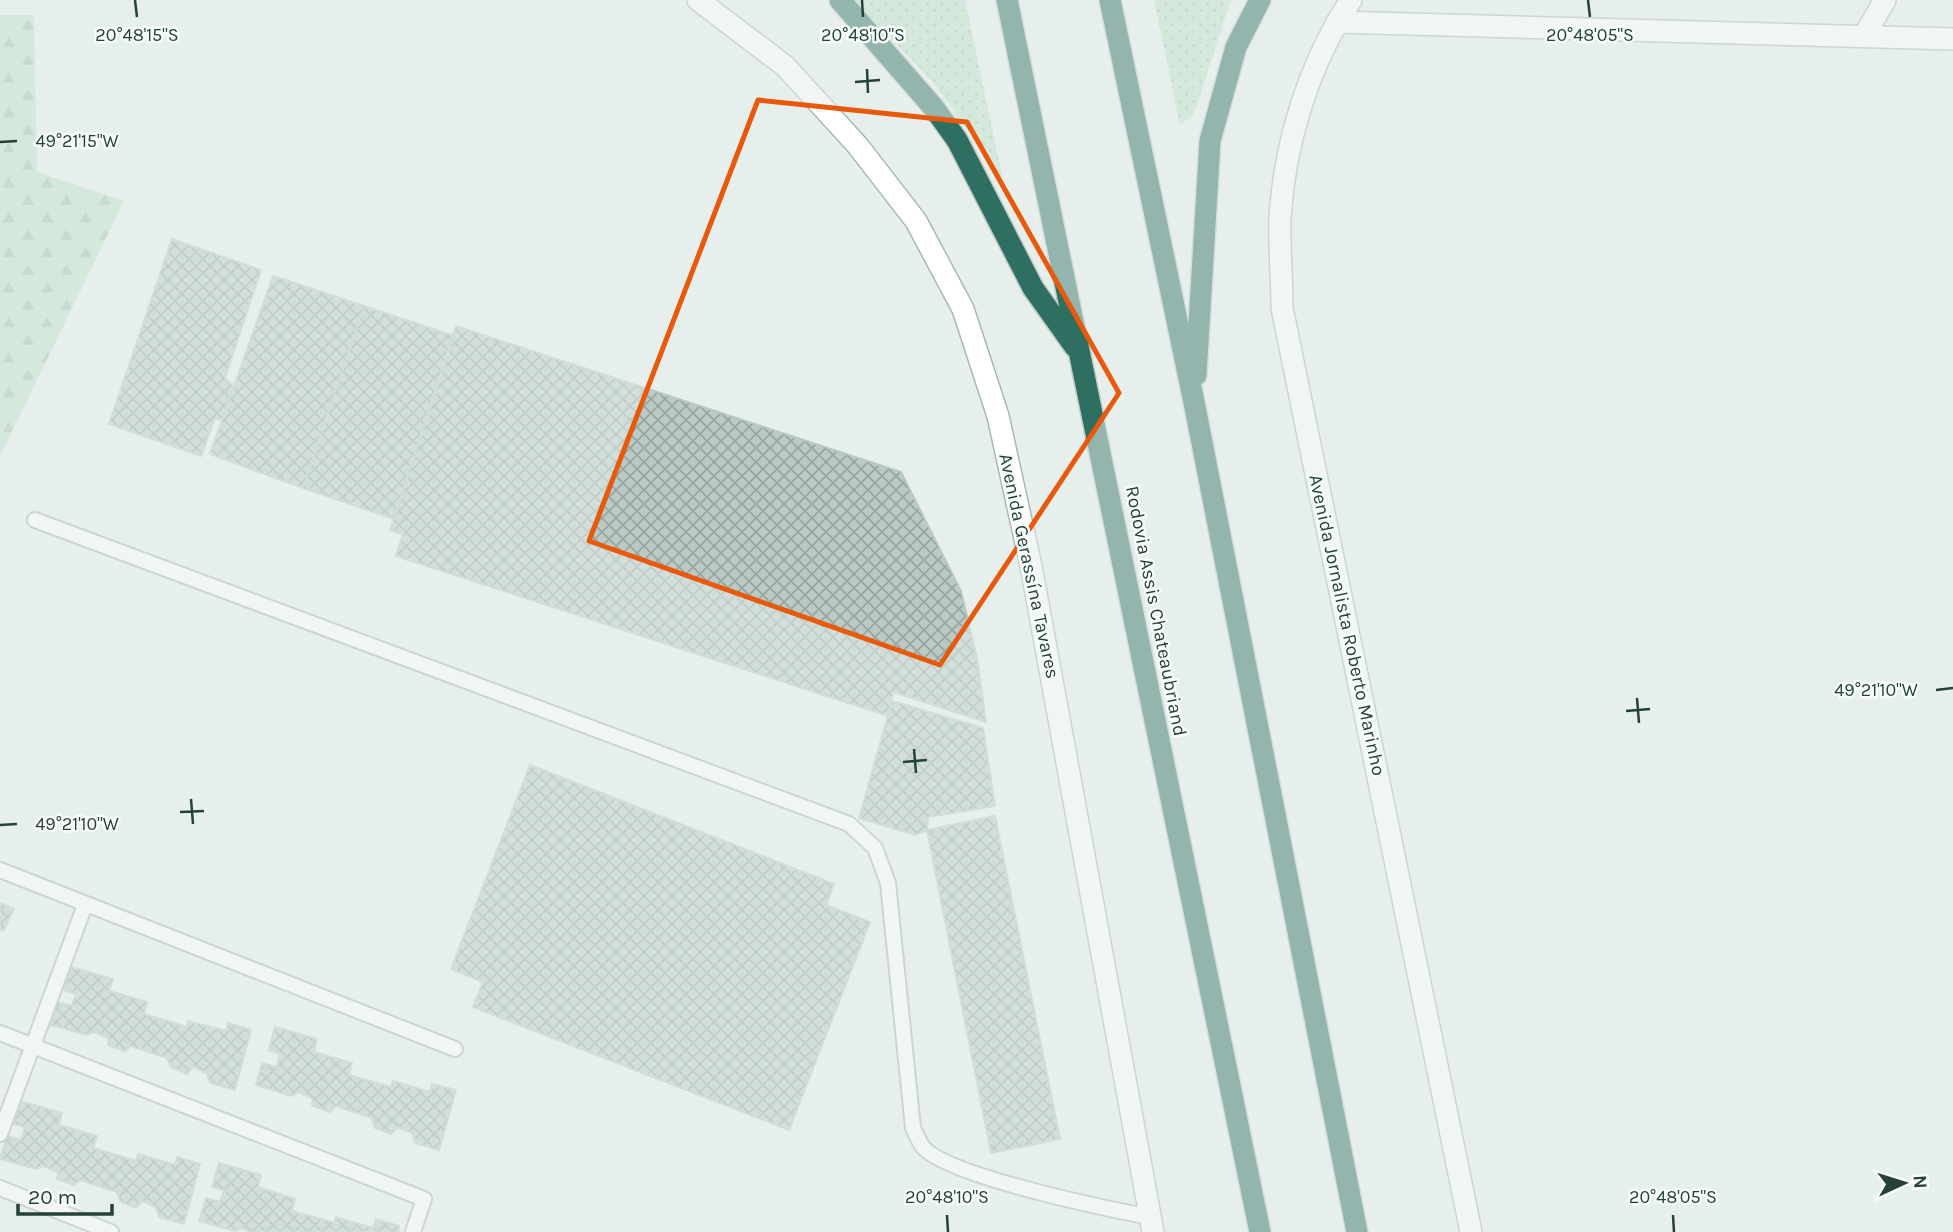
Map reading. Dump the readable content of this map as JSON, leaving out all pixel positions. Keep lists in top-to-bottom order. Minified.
{"streets":{"highway":["Rodovia Assis Chateaubriand"],"street":["Avenida Gerassína Tavares","Avenida Jornalista Roberto Marinho"]},"scale_bar":"20 m","north":"right","coordinates":["20°48'15\"S","20°48'10\"S","20°48'05\"S","49°21'15\"W","49°21'10\"W"]}
